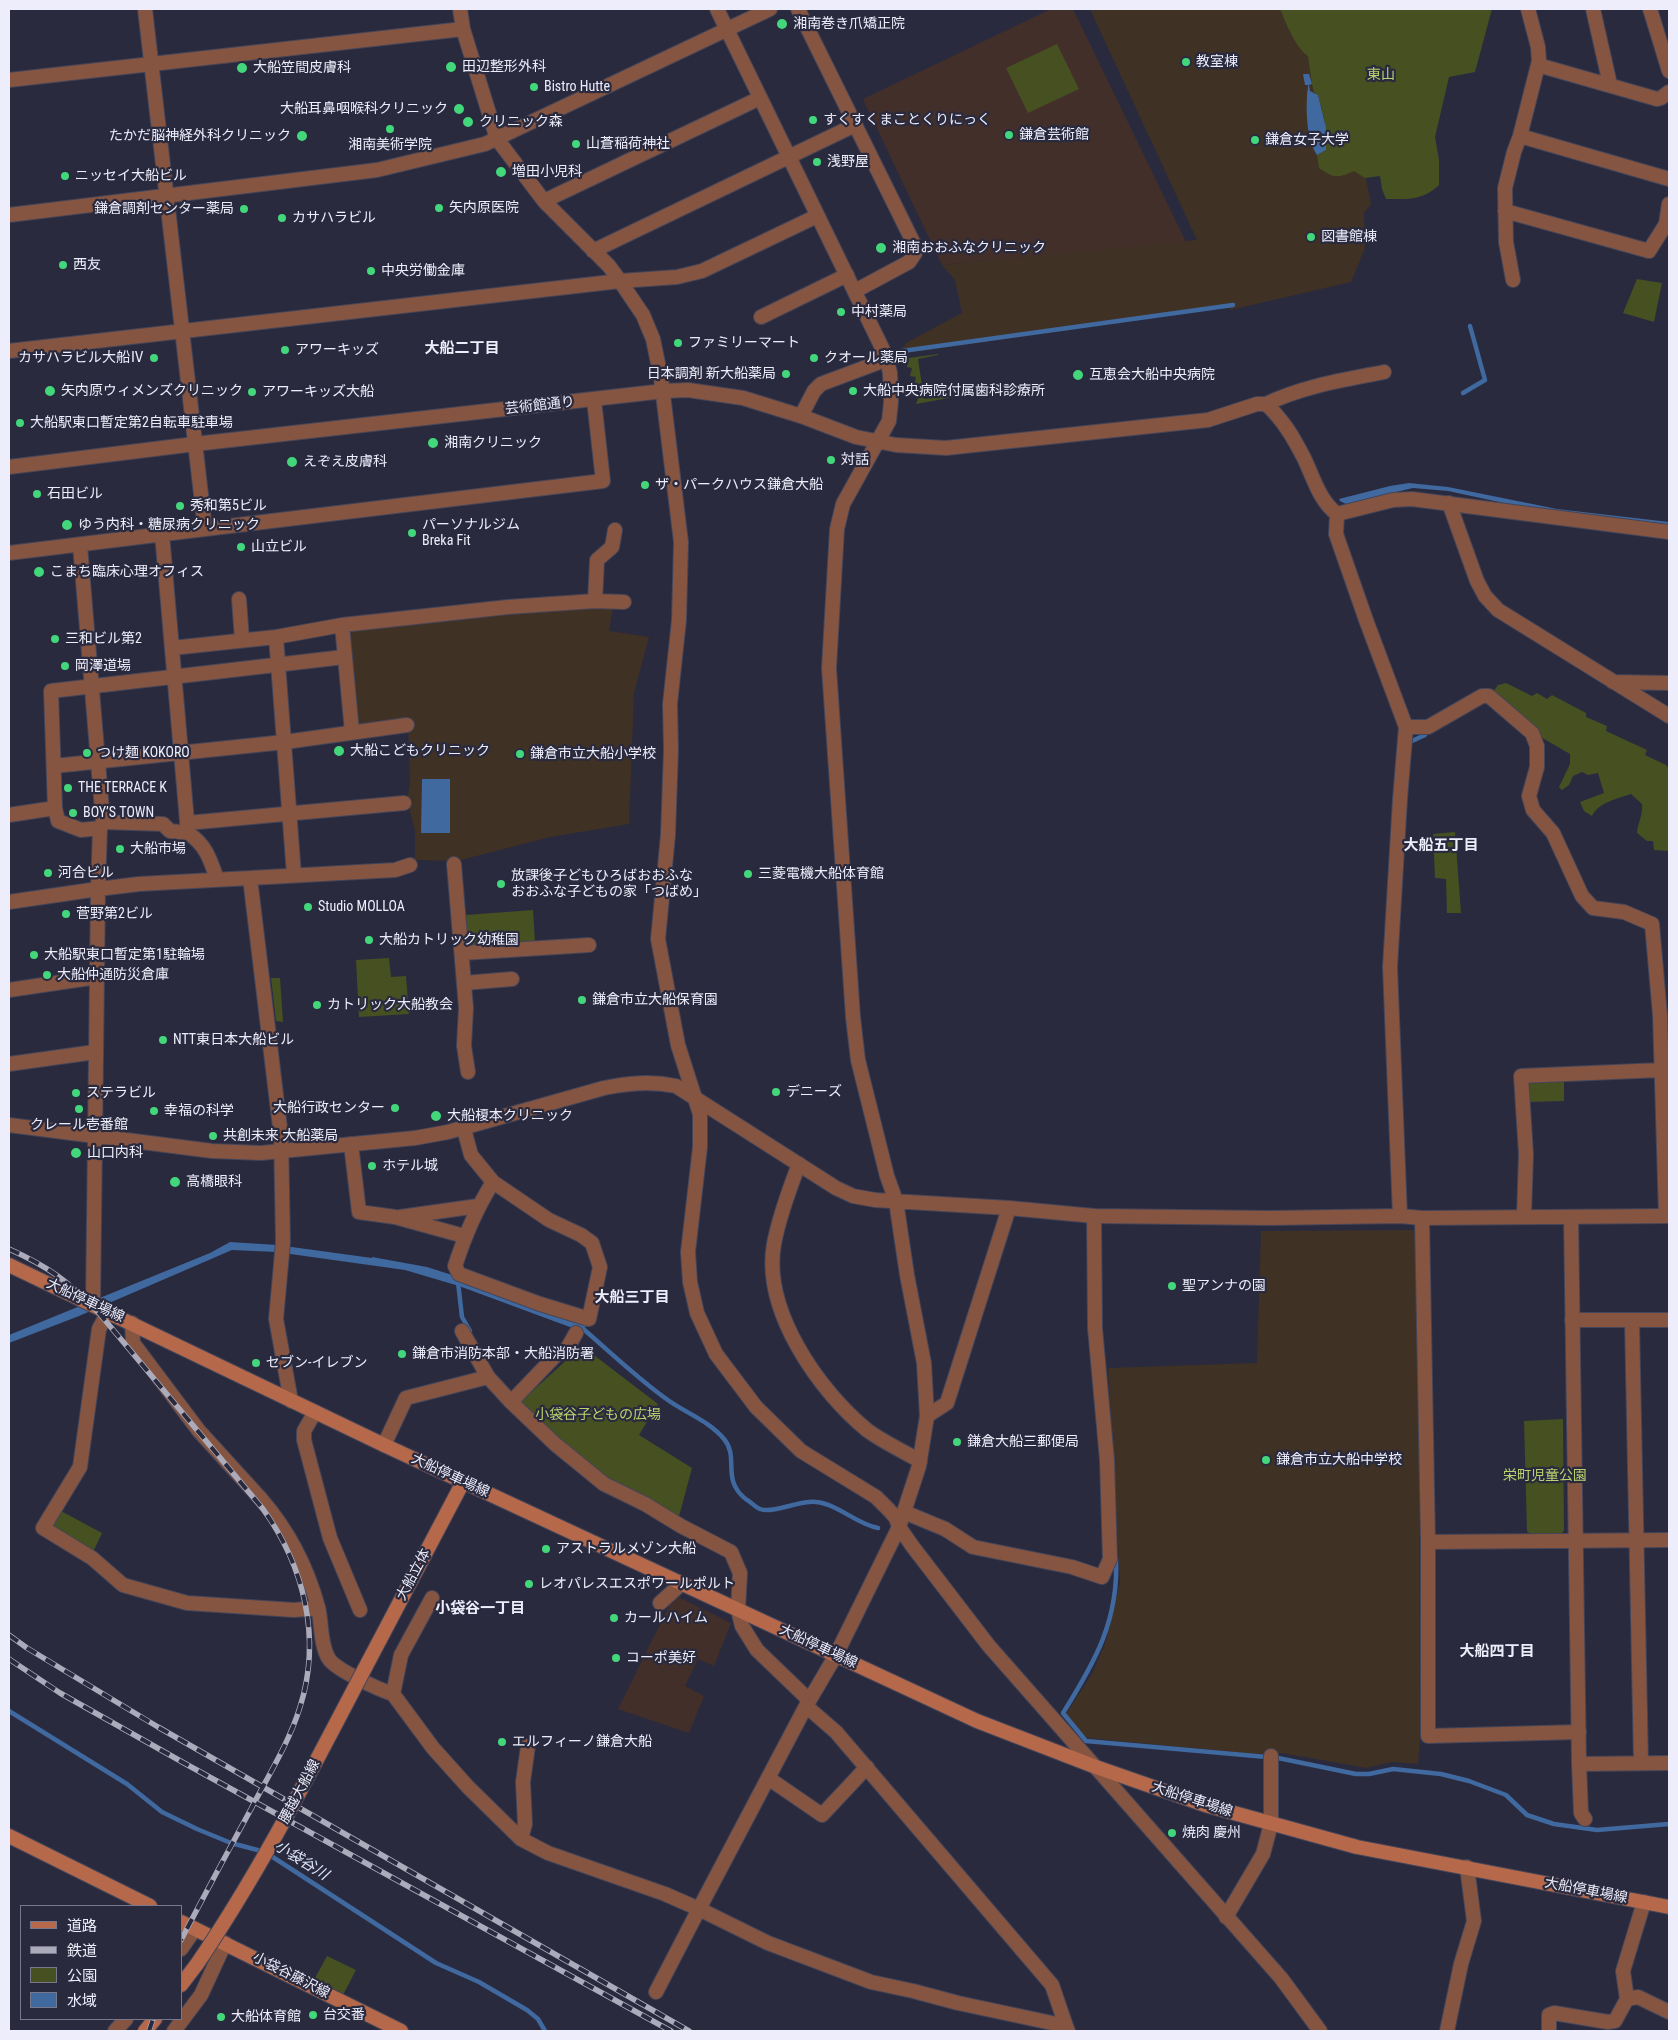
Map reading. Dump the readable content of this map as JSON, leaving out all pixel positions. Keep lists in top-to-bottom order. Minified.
{"streets":{"main road":["大船停車場線","大船立体","腰越大船線","小袋谷藤沢線"],"street":["芸術館通り"]},"crossings":[["大船停車場線","大船立体"],["大船立体","腰越大船線"]],"districts":["大船二丁目","大船五丁目","大船三丁目","小袋谷一丁目","大船四丁目"],"water":["小袋谷川"],"parks":["東山","小袋谷子どもの広場","栄町児童公園"],"places":["湘南巻き爪矯正院","教室棟","田辺整形外科","大船笠間皮膚科","Bistro Hutte","大船耳鼻咽喉科クリニック","すくすくまことくりにっく","クリニック森","湘南美術学院","鎌倉芸術館","たかだ脳神経外科クリニック","鎌倉女子大学","山蒼稲荷神社","浅野屋","増田小児科","ニッセイ大船ビル","矢内原医院","鎌倉調剤センター薬局","カサハラビル","図書館棟","湘南おおふなクリニック","西友","中央労働金庫","中村薬局","ファミリーマート","アワーキッズ","カサハラビル大船Ⅳ","クオール薬局","日本調剤 新大船薬局","互恵会大船中央病院","矢内原ウィメンズクリニック","大船中央病院付属歯科診療所","アワーキッズ大船","大船駅東口暫定第2自転車駐車場","湘南クリニック","対話","えぞえ皮膚科","ザ・パークハウス鎌倉大船","石田ビル","秀和第5ビル","ゆう内科・糖尿病クリニック","パーソナルジム Breka Fit","山立ビル","こまち臨床心理オフィス","三和ビル第2","岡澤道場","大船こどもクリニック","つけ麺 KOKORO","鎌倉市立大船小学校","THE TERRACE K","BOY’S TOWN","大船市場","河合ビル","三菱電機大船体育館","放課後子どもひろばおおふな おおふな子どもの家「つばめ」","Studio MOLLOA","菅野第2ビル","大船カトリック幼稚園","大船駅東口暫定第1駐輪場","大船仲通防災倉庫","鎌倉市立大船保育園","カトリック大船教会","NTT東日本大船ビル","デニーズ","ステラビル","大船行政センター","クレール壱番館","幸福の科学","大船榎本クリニック","共創未来 大船薬局","山口内科","ホテル城","高橋眼科","聖アンナの園","鎌倉市消防本部・大船消防署","セブン-イレブン","鎌倉大船三郵便局","鎌倉市立大船中学校","アストラルメゾン大船","レオパレスエスポワールポルト","カールハイム","コーポ美好","エルフィーノ鎌倉大船","焼肉 慶州","台交番","大船体育館"],"legend":["道路","鉄道","公園","水域"]}
